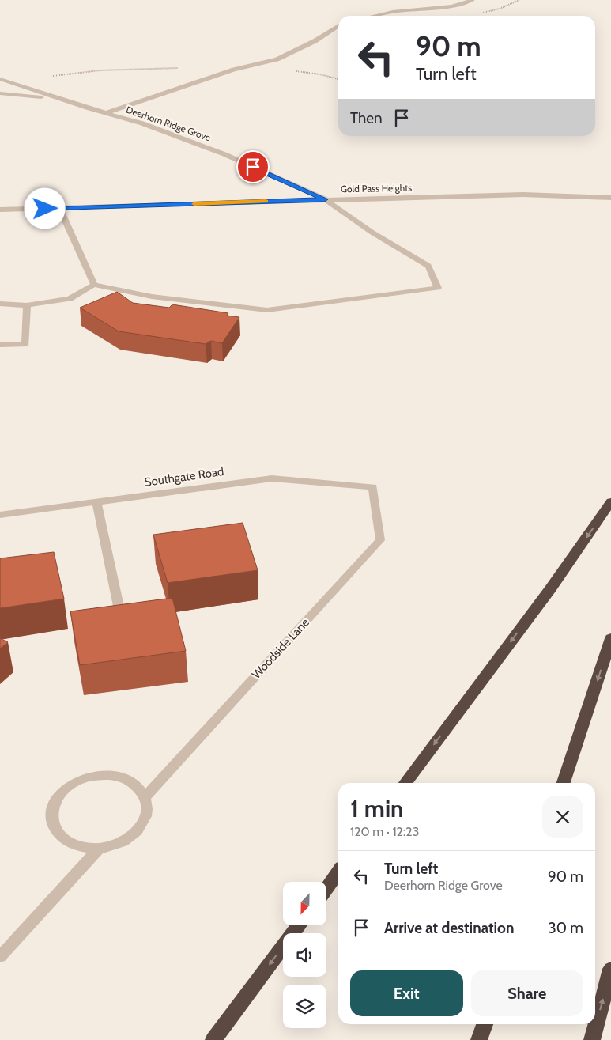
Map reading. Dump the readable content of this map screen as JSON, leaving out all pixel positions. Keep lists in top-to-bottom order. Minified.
{"streets":{"street":["Deerhorn Ridge Grove","Gold Pass Heights","Southgate Road","Woodside Lane"]},"crossings":[["Deerhorn Ridge Grove","Gold Pass Heights"],["Southgate Road","Woodside Lane"]],"north":"bottom","page":{"turn":["90 m","Turn left"],"then":"Then","heading":["1 min","120 m · 12:23"],"list":[{"name":"Turn left","note":"Deerhorn Ridge Grove","value":"90 m"},{"name":"Arrive at destination","value":"30 m"}],"buttons":["Exit","Share"]}}
